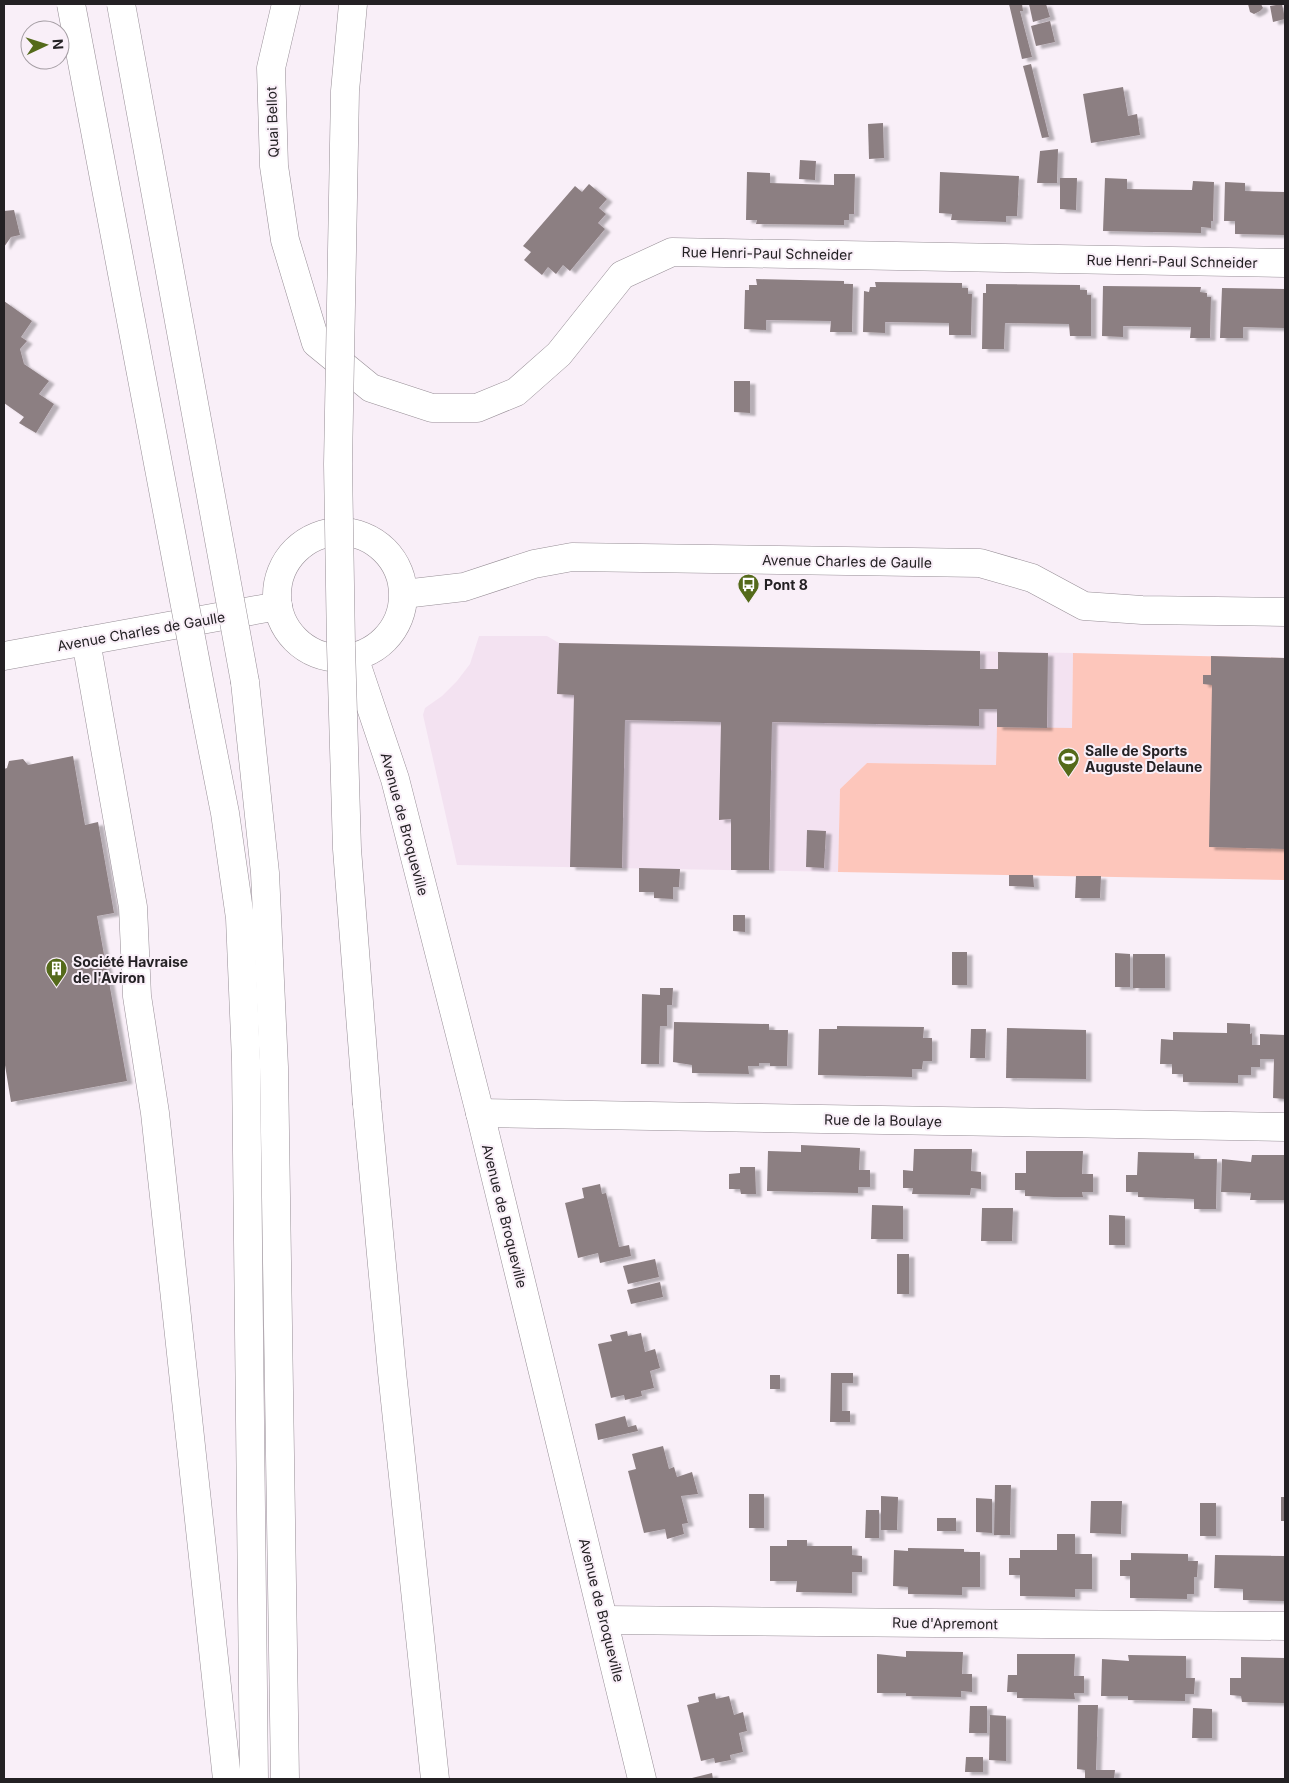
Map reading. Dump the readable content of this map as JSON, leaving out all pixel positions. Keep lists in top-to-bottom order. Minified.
{"streets":{"main road":["Quai Bellot","Rue Henri-Paul Schneider","Avenue Charles de Gaulle","Avenue de Broqueville","Rue de la Boulaye","Rue d'Apremont"]},"crossings":[["Quai Bellot","Rue Henri-Paul Schneider"],["Avenue Charles de Gaulle","Avenue de Broqueville"],["Avenue de Broqueville","Rue de la Boulaye"],["Avenue de Broqueville","Rue d'Apremont"]],"places":{"bus stop":["Pont 8"],"sports":["Salle de Sports Auguste Delaune"],"building":["Société Havraise de l'Aviron"]},"north":"right"}
